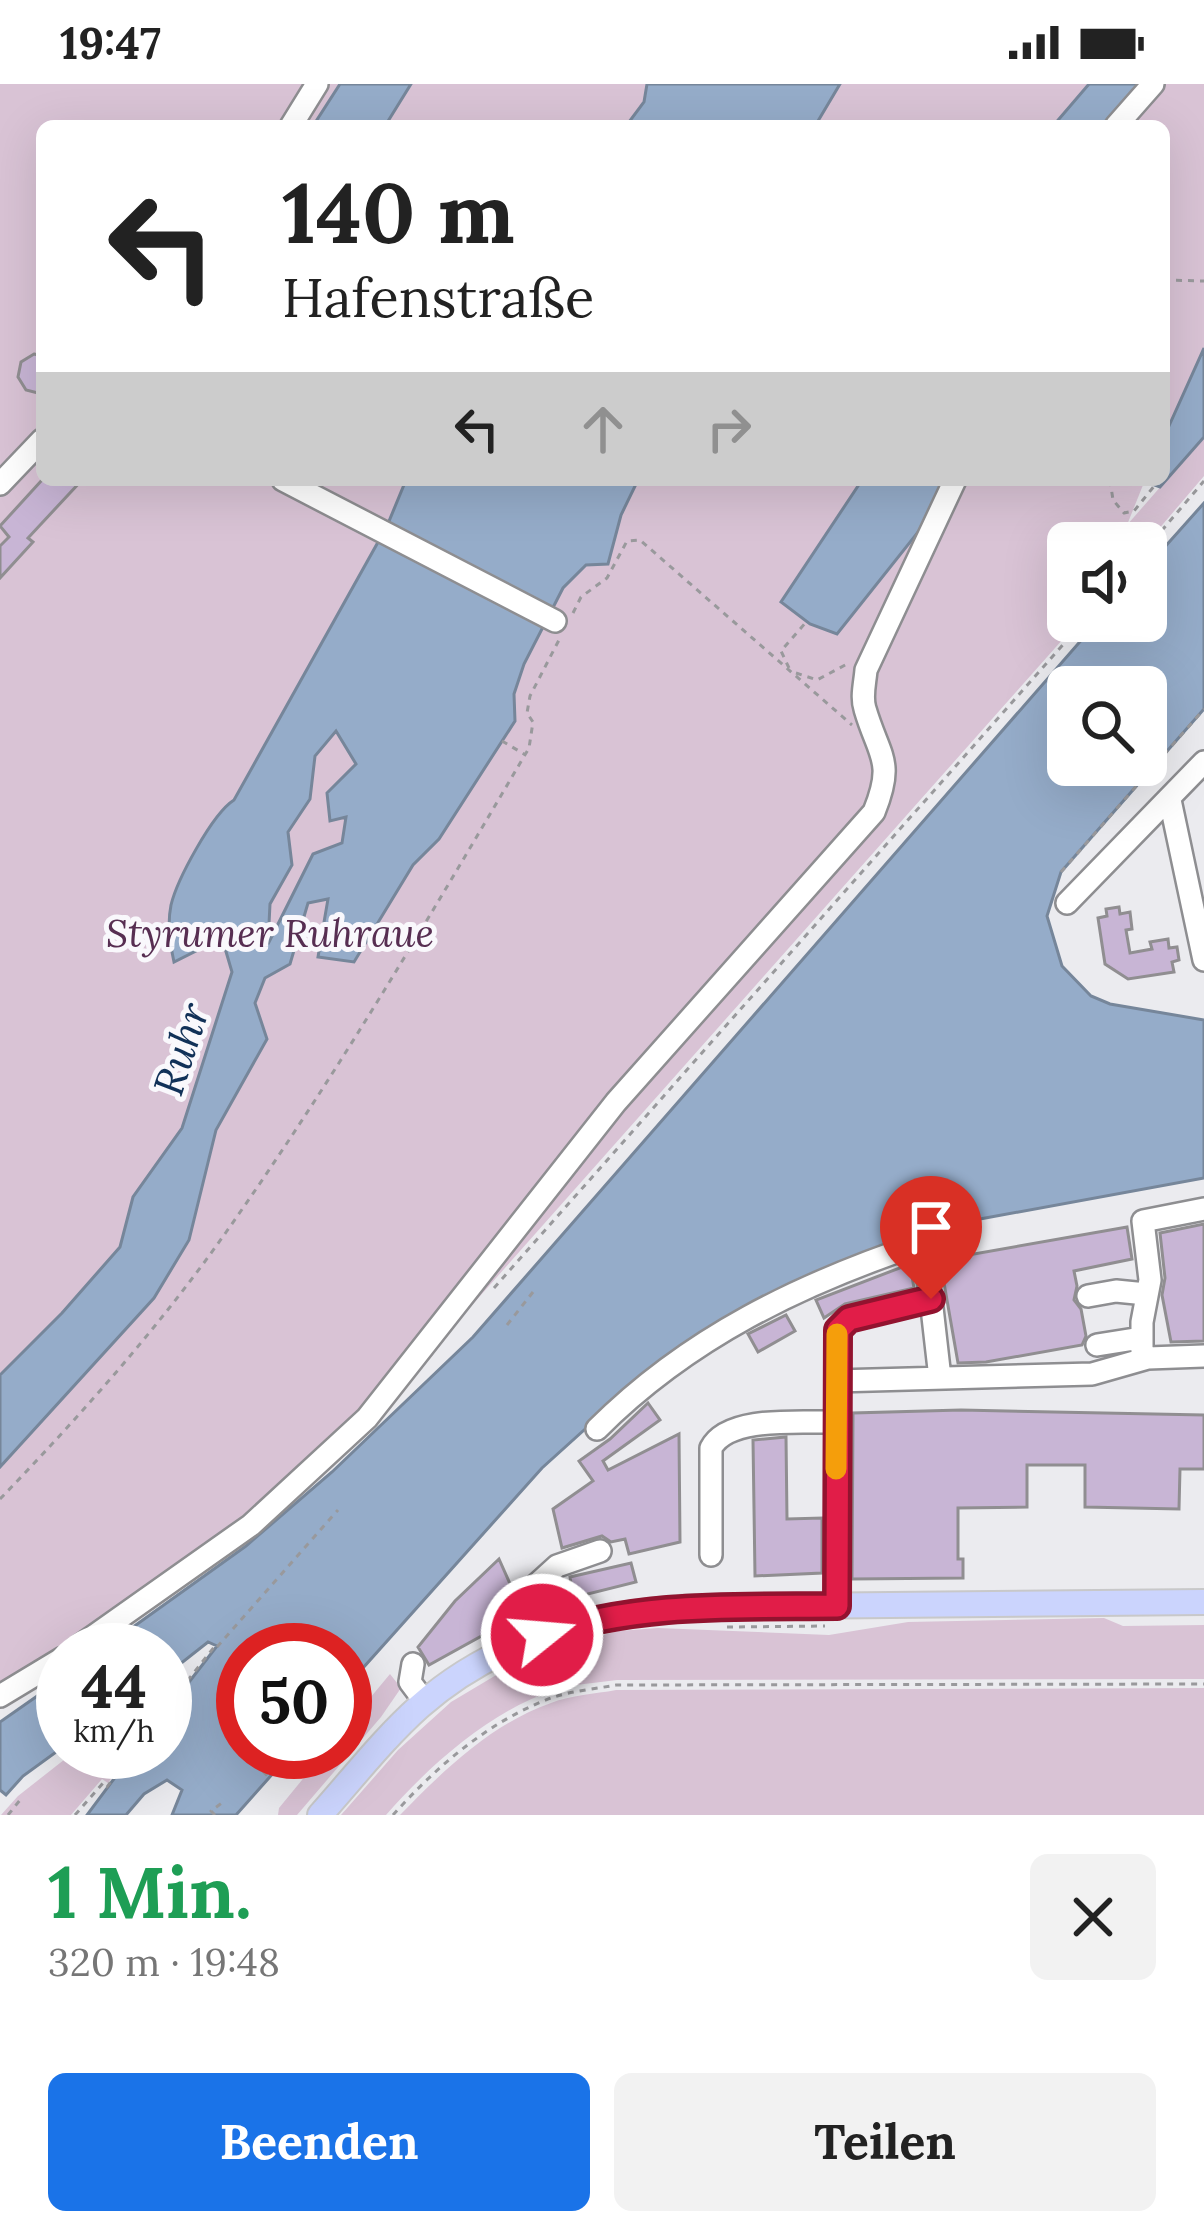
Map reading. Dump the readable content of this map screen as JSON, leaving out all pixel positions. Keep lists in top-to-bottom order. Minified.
{"water":["Ruhr"],"parks":["Styrumer Ruhraue"],"page":{"status":"19:47","turn":["140 m","Hafenstraße"],"speed":"44 km/h","limit":"50","heading":["1 Min.","320 m · 19:48"],"buttons":["Beenden","Teilen"]}}
